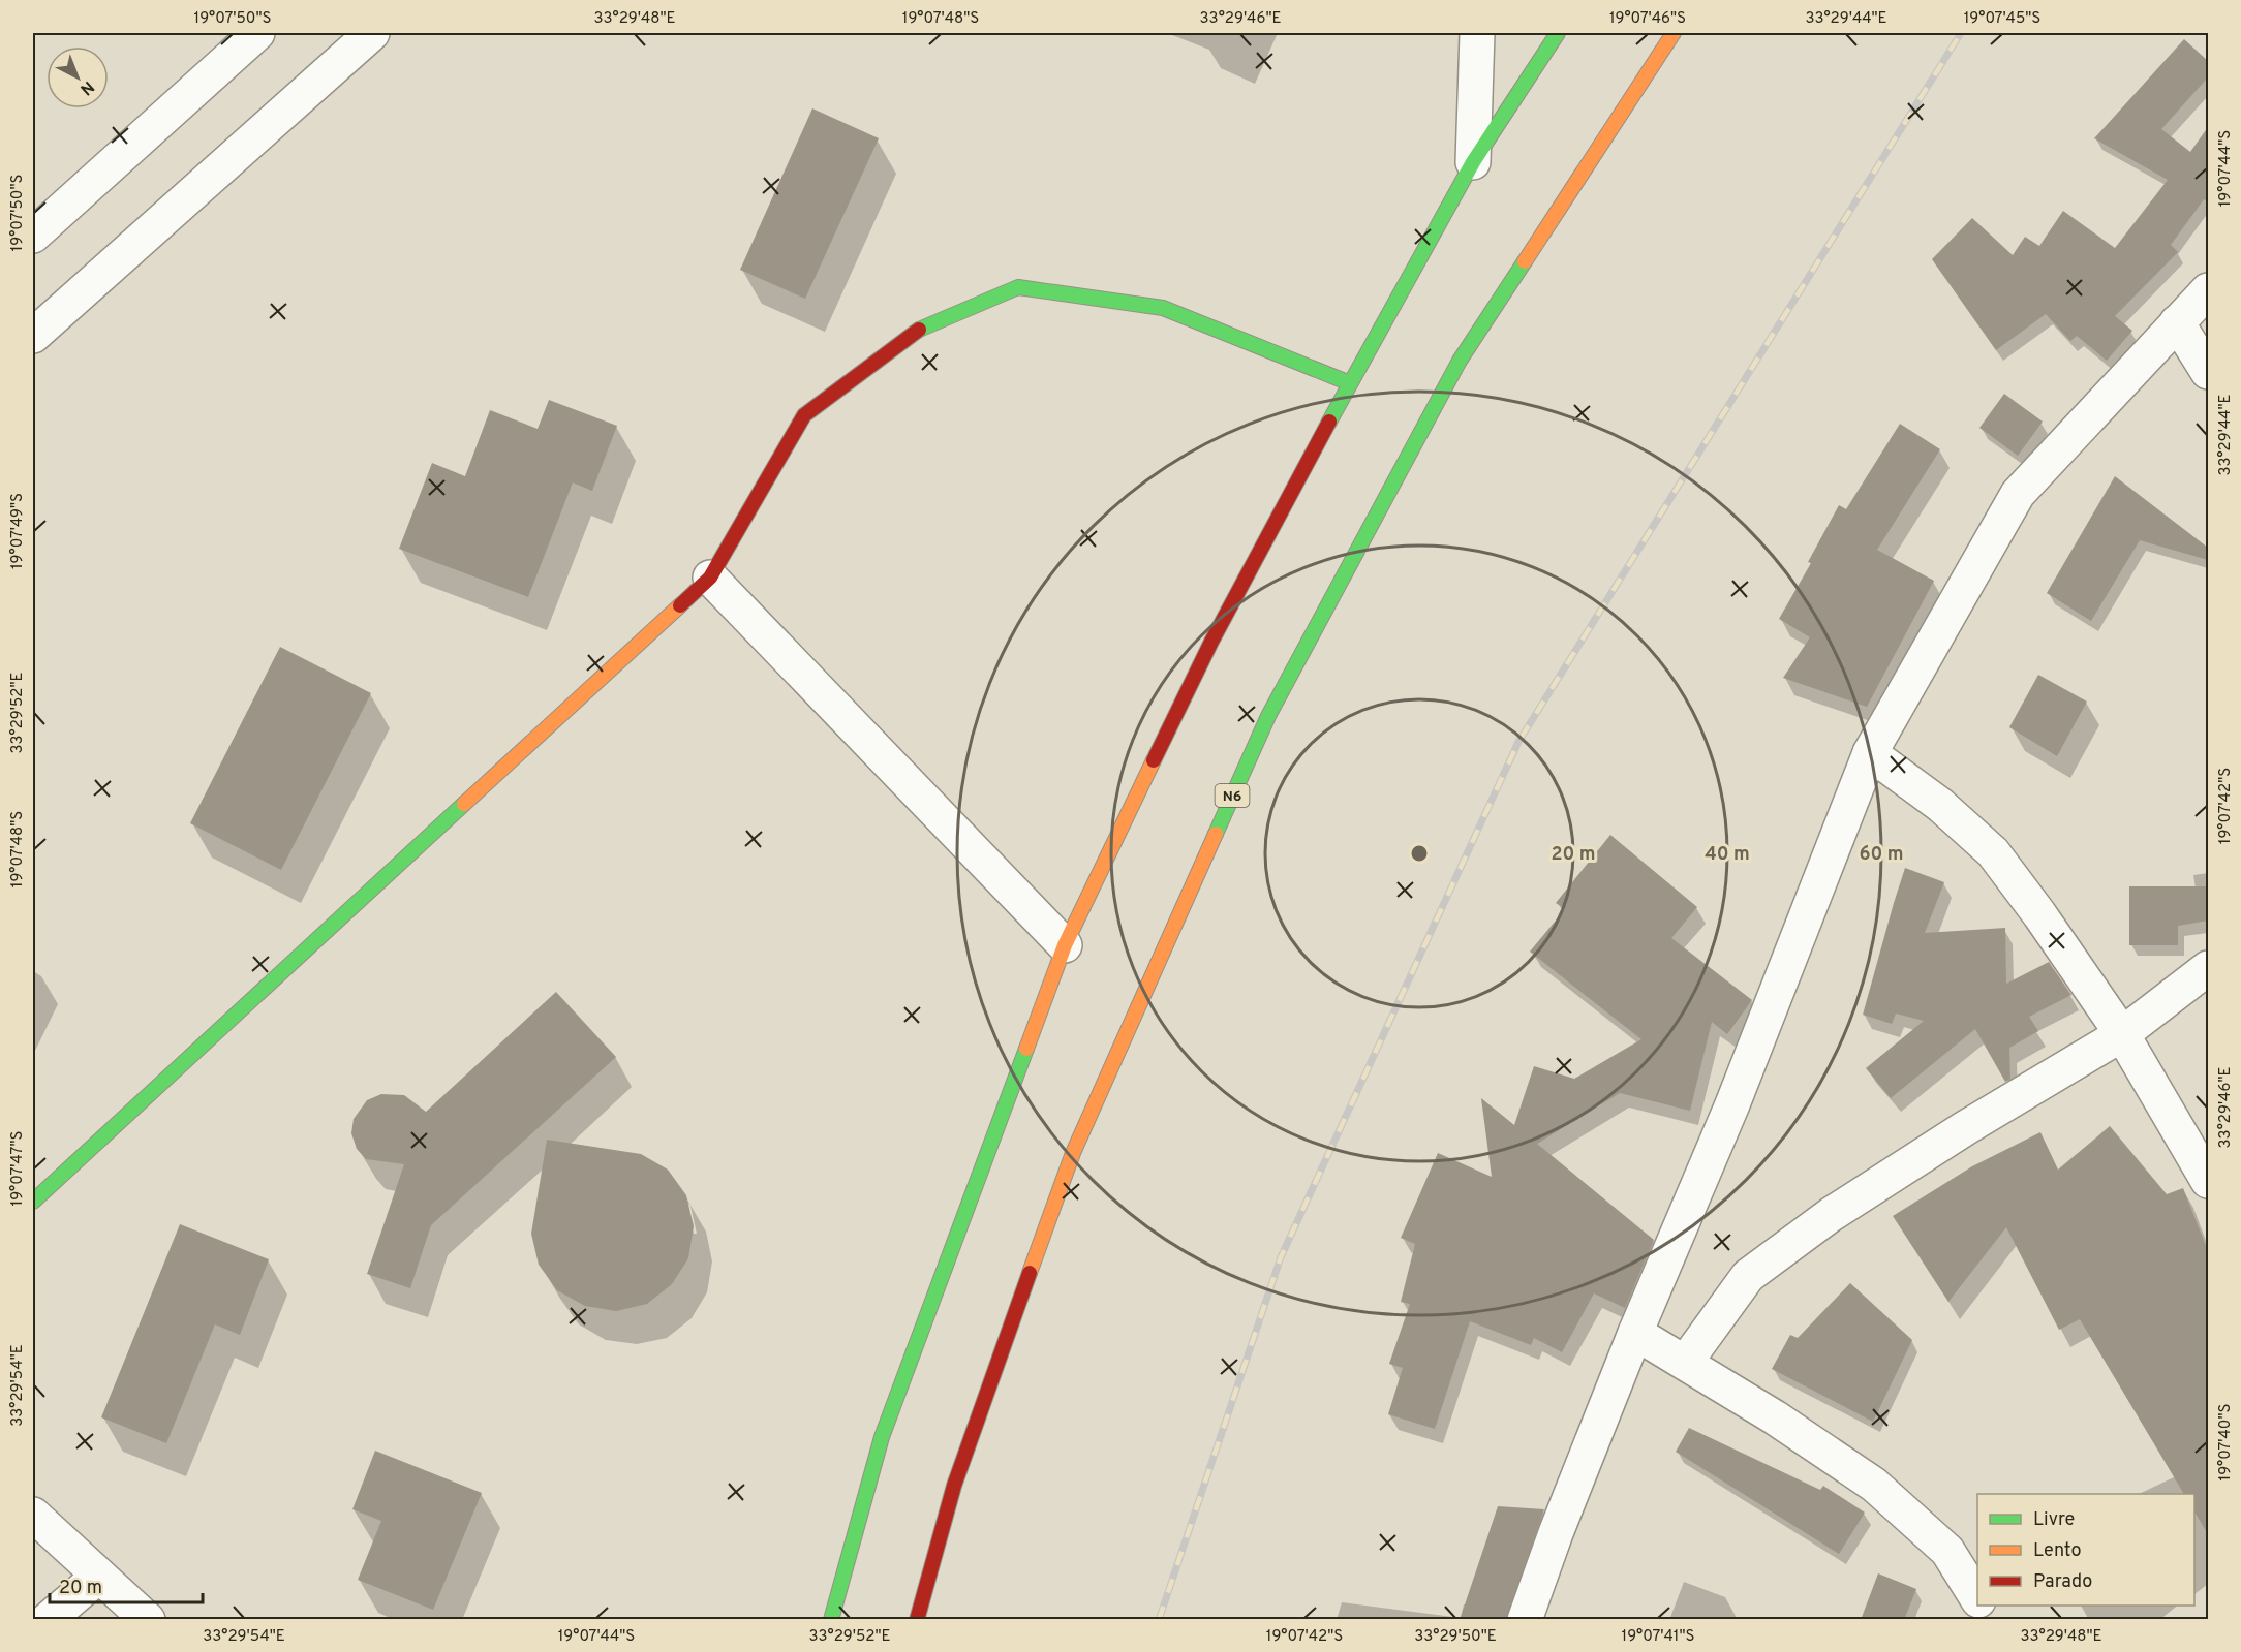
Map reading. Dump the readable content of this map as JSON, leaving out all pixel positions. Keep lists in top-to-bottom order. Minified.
{"streets":{"main road":["N6"]},"legend":["Livre","Lento","Parado"],"scale_bar":"20 m","north":"bottom right","coordinates":["19°07'50\"S","33°29'48\"E","19°07'48\"S","33°29'46\"E","19°07'46\"S","33°29'44\"E","19°07'45\"S","19°07'44\"S","19°07'49\"S","33°29'52\"E","19°07'42\"S","19°07'47\"S","33°29'54\"E","19°07'40\"S","33°29'50\"E","19°07'41\"S"],"rings":["20 m","40 m","60 m"]}
